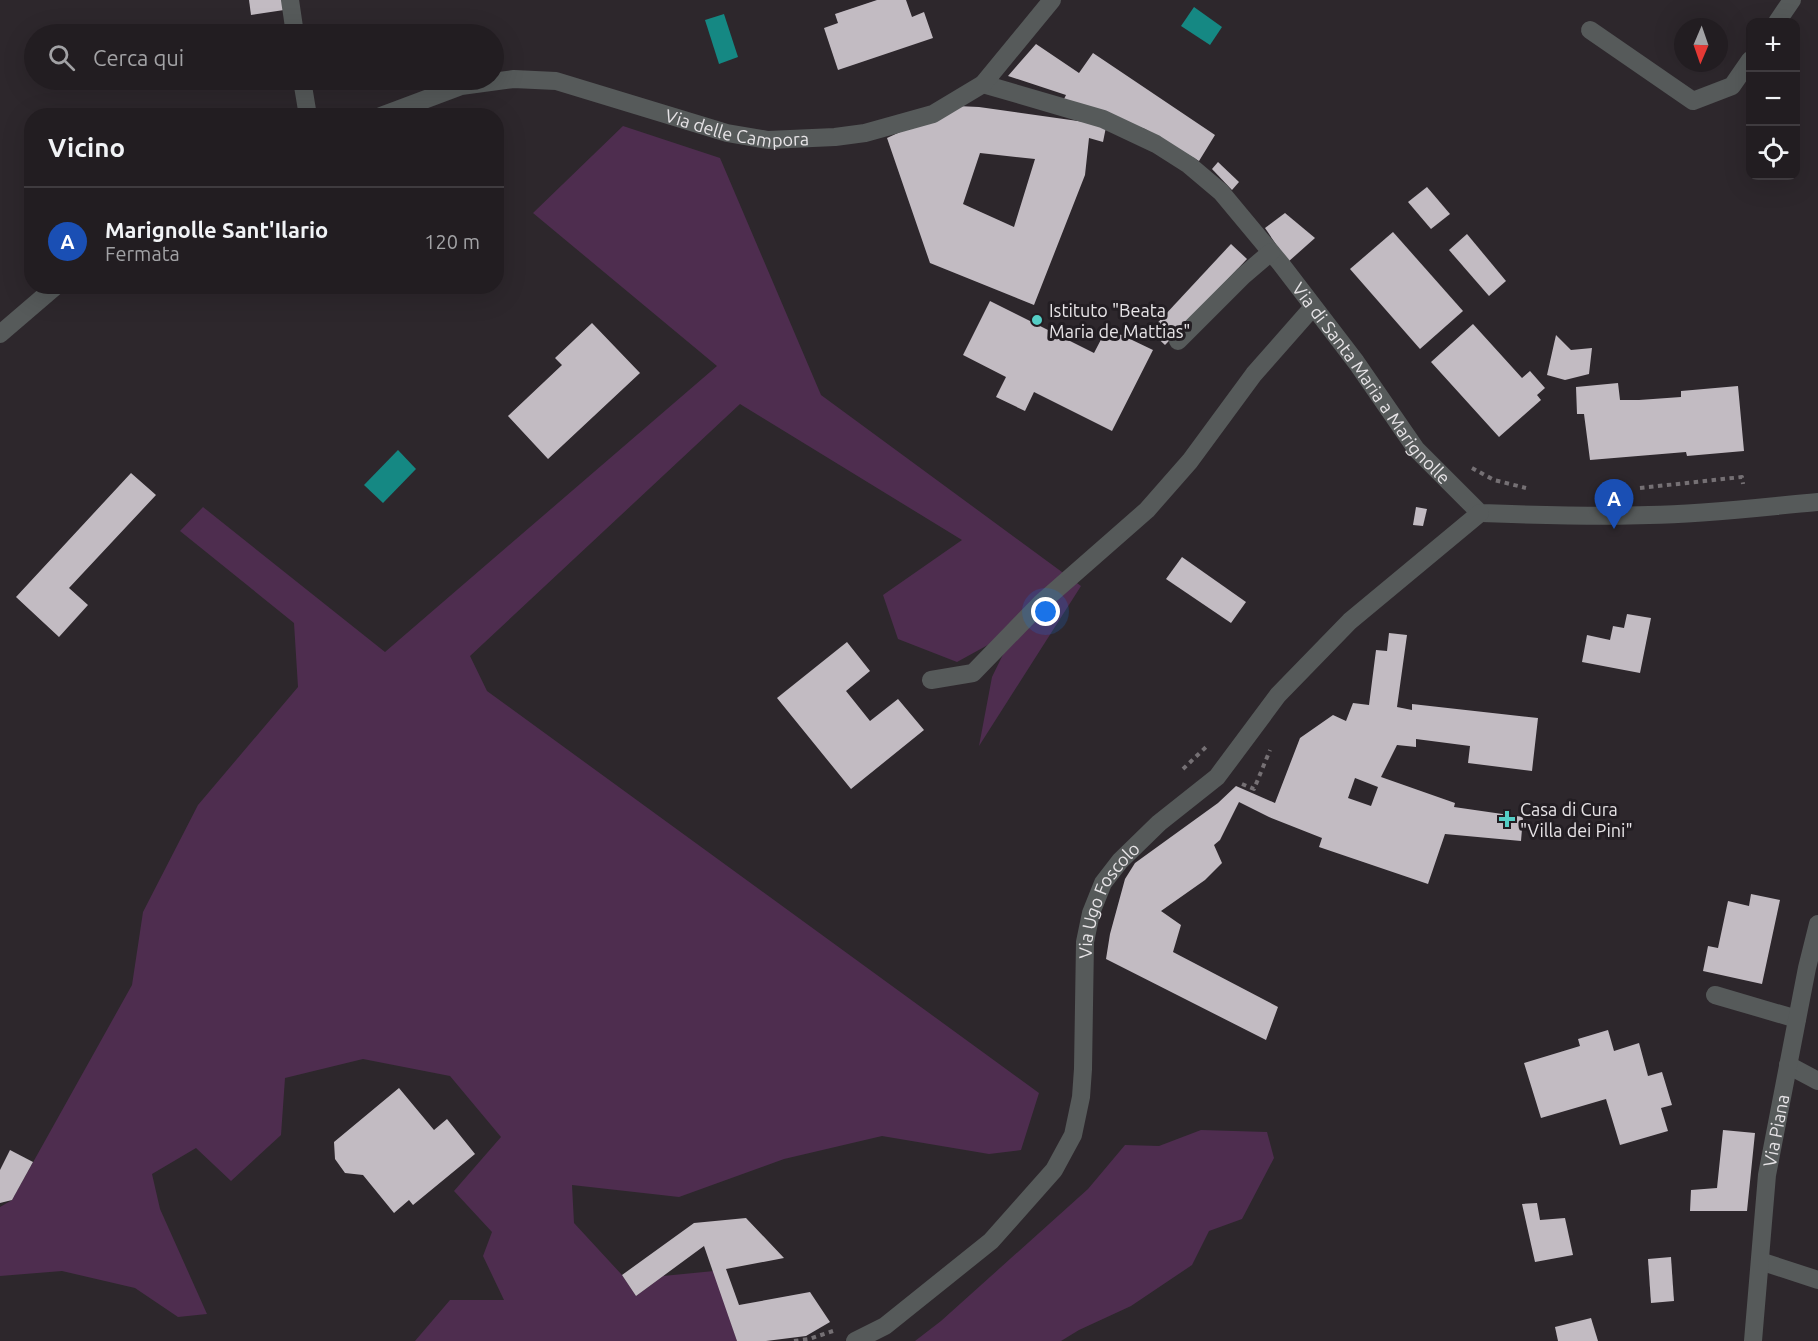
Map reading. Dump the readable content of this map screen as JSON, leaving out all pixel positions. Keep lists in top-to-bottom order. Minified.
{"streets":{"street":["Via delle Campora","Via di Santa Maria a Marignolle","Via Ugo Foscolo","Via Piana"]},"crossings":[["Via delle Campora","Via di Santa Maria a Marignolle"],["Via di Santa Maria a Marignolle","Via Ugo Foscolo"]],"places":{"other":["Istituto \"Beata Maria de Mattias\""],"health":["Casa di Cura \"Villa dei Pini\""]},"north":"bottom","page":{"map_buttons":["+","−"],"search":"Cerca qui","heading":"Vicino","list":[{"mark":"A","name":"Marignolle Sant'Ilario","note":"Fermata","value":"120 m"}],"pins":"A"}}
